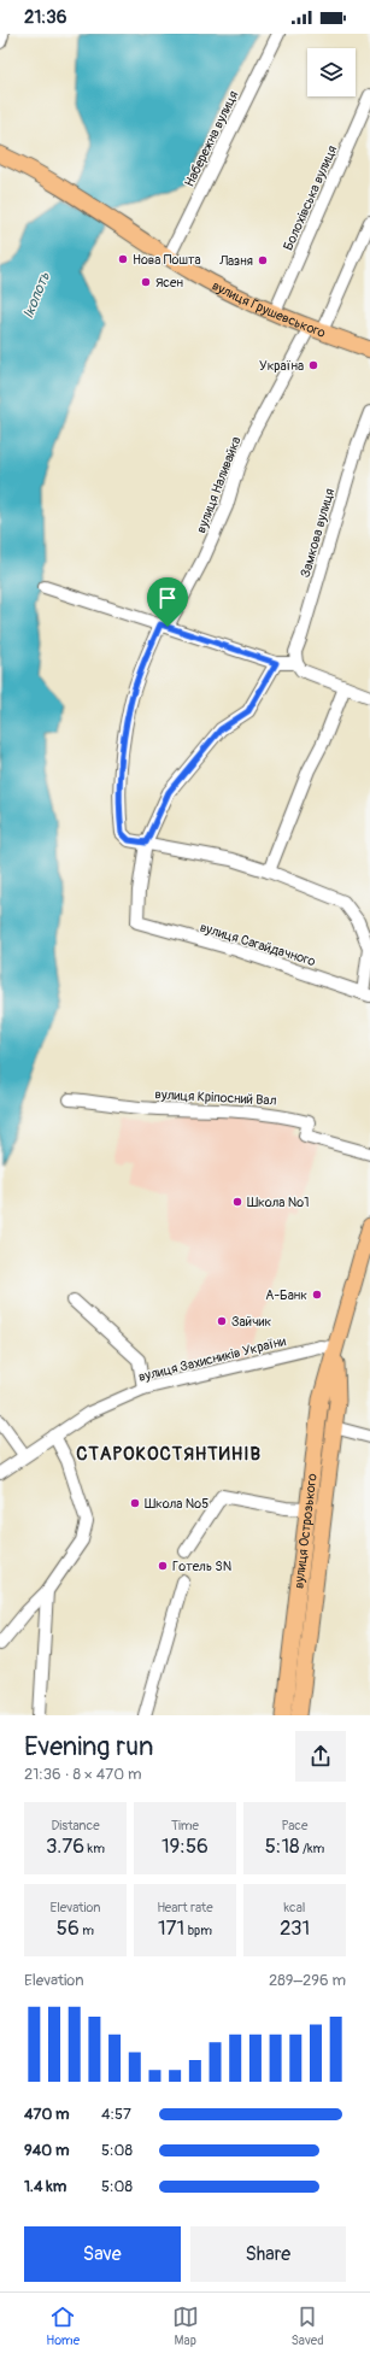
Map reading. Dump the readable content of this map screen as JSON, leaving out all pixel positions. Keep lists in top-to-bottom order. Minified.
{"streets":{"main road":["вулиця Грушевського","вулиця Острозького"],"street":["Набережна вулиця","Болохівська вулиця","вулиця Наливайка","Замкова вулиця","вулиця Сагайдачного","вулиця Кріпосний Вал","вулиця Захисників України"]},"crossings":[["Набережна вулиця","вулиця Грушевського"],["Болохівська вулиця","вулиця Грушевського"],["вулиця Грушевського","вулиця Наливайка"],["вулиця Наливайка","вулиця Сагайдачного"],["вулиця Захисників України","вулиця Острозького"]],"districts":["СТАРОКОСТЯНТИНІВ"],"water":["Ікопоть"],"places":["Нова Пошта","Лазня","Ясен","Україна","Школа №1","А-Банк","Зайчик","Школа №5","Готель SN"],"page":{"status":"21:36","heading":["Evening run","21:36 · 8 × 470 m"],"stats":[["Distance","3.76 km"],["Time","19:56"],["Pace","5:18 /km"],["Elevation","56 m"],["Heart rate","171 bpm"],["kcal","231"]],"chart":["Elevation","289–296 m"],"list":[{"name":"470 m","note":"4:57"},{"name":"940 m","note":"5:08"},{"name":"1.4 km","note":"5:08"}],"buttons":["Save","Share"],"tabs":["Home","Map","Saved"]}}
